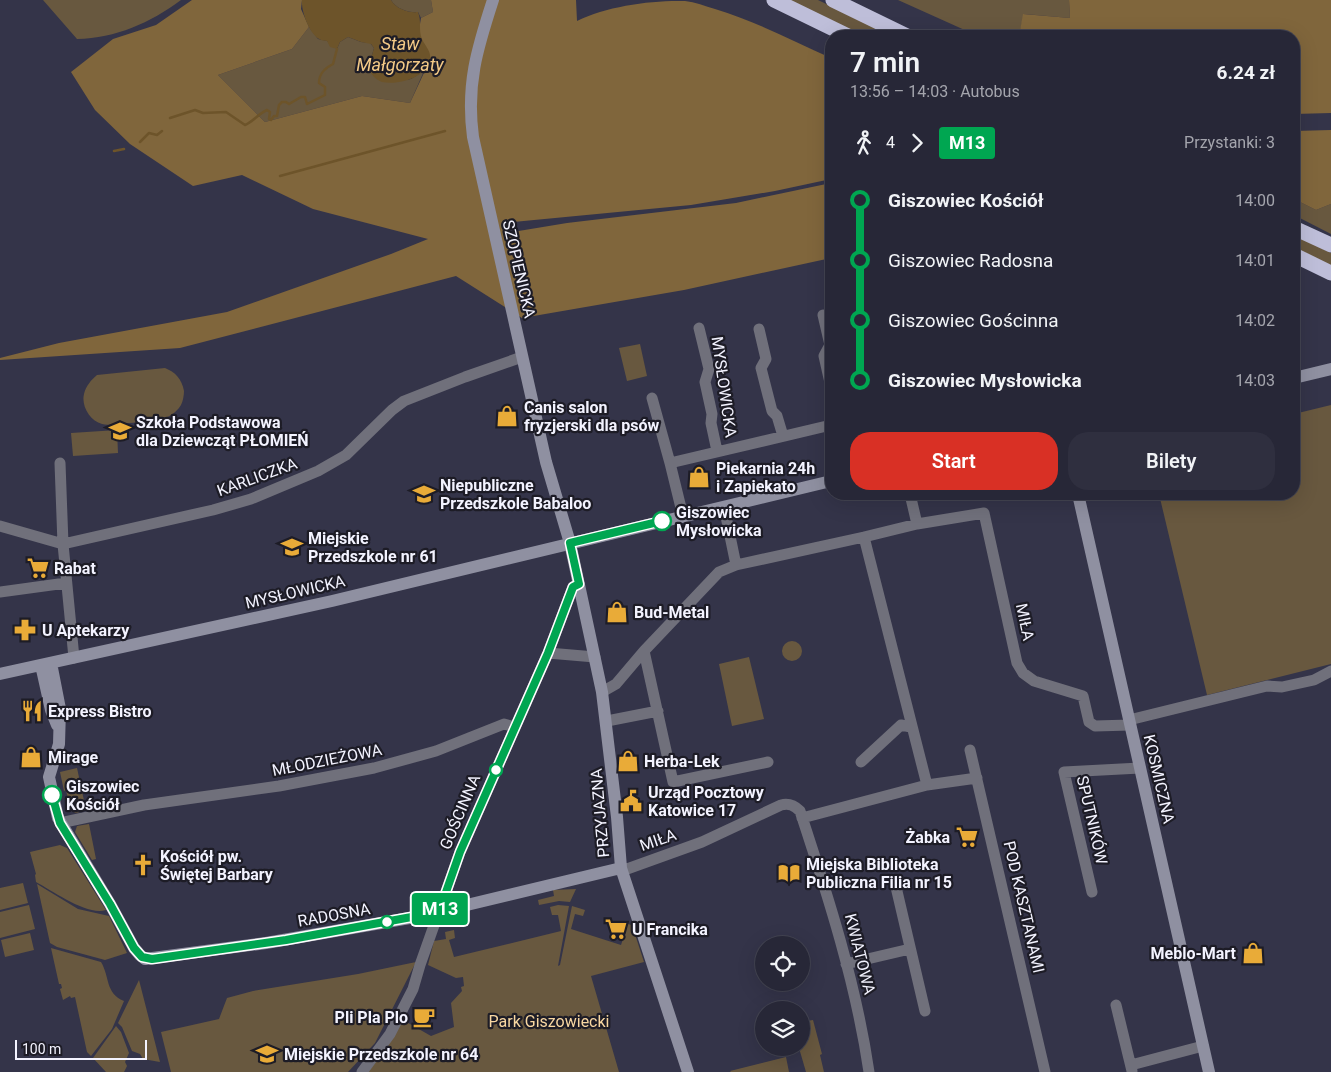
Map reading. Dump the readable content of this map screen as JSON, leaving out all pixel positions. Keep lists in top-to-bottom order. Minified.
{"streets":{"street":["SZOPIENICKA","MYSŁOWICKA","KARLICZKA","MIŁA","MŁODZIEŻOWA","KOSMICZNA","GOŚCINNA","PRZYJAZNA","SPUTNIKÓW","POD KASZTANAMI","RADOSNA","KWIATOWA"]},"crossings":[["SZOPIENICKA","MYSŁOWICKA"],["SZOPIENICKA","KARLICZKA"],["SZOPIENICKA","PRZYJAZNA"],["MYSŁOWICKA","PRZYJAZNA"],["MIŁA","KOSMICZNA"],["MIŁA","PRZYJAZNA"],["MIŁA","RADOSNA"],["MIŁA","KWIATOWA"],["MŁODZIEŻOWA","GOŚCINNA"],["MŁODZIEŻOWA","RADOSNA"],["KOSMICZNA","SPUTNIKÓW"],["GOŚCINNA","RADOSNA"],["PRZYJAZNA","RADOSNA"]],"water":["Staw Małgorzaty"],"parks":["Park Giszowiecki"],"places":{"shop":["Canis salon fryzjerski dla psów","Piekarnia 24h i Zapiekato","Bud-Metal","Mirage","Herba-Lek","Meblo-Mart"],"school or university":["Szkoła Podstawowa dla Dziewcząt PŁOMIEŃ","Niepubliczne Przedszkole Babaloo","Miejskie Przedszkole nr 61","Miejskie Przedszkole nr 64"],"other":["Giszowiec Mysłowicka","Giszowiec Kościół"],"supermarket":["Rabat","Żabka","U Francika"],"pharmacy":["U Aptekarzy"],"restaurant":["Express Bistro"],"public building":["Urząd Pocztowy Katowice 17"],"church":["Kościół pw. Świętej Barbary"],"library":["Miejska Biblioteka Publiczna Filia nr 15"],"cafe":["Pli Pla Plo"]},"lines":["bus line M13"],"scale_bar":"100 m","page":{"on_map":"M13","heading":["7 min","13:56 – 14:03 · Autobus","6.24 zł"],"legs":["4","M13","Przystanki: 3"],"list":[{"name":"Giszowiec Kościół","value":"14:00"},{"name":"Giszowiec Radosna","value":"14:01"},{"name":"Giszowiec Gościnna","value":"14:02"},{"name":"Giszowiec Mysłowicka","value":"14:03"}],"buttons":["Start","Bilety"],"scale":"100 m"}}
